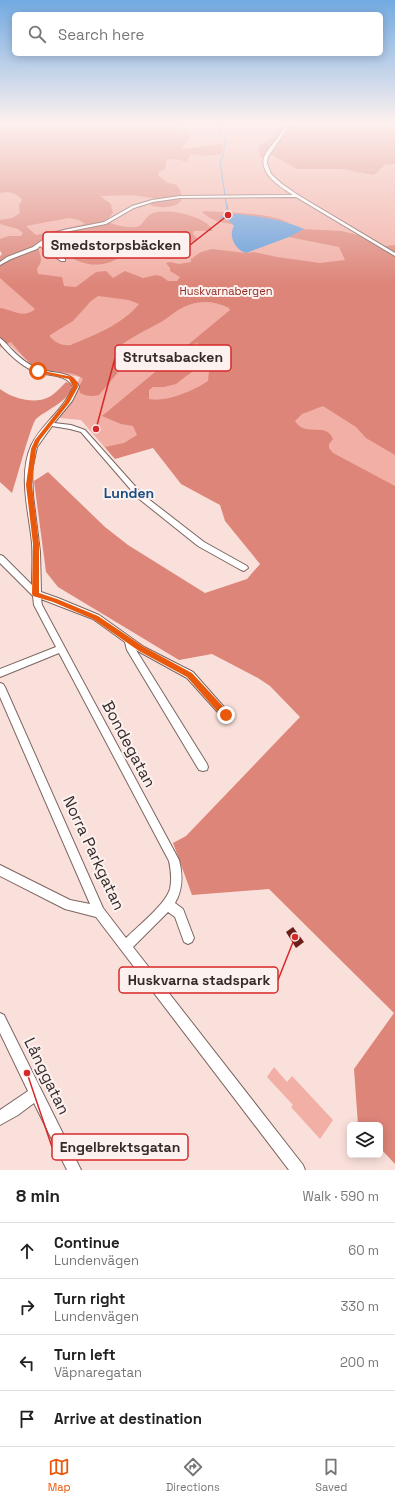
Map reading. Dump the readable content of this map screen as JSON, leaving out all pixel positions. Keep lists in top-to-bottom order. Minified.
{"streets":{"street":["Bondegatan","Norra Parkgatan","Långgatan"]},"crossings":[["Bondegatan","Norra Parkgatan"]],"districts":["Lunden"],"parks":["Huskvarnabergen"],"places":["Smedstorpsbäcken","Strutsabacken","Huskvarna stadspark","Engelbrektsgatan"],"page":{"search":"Search here","heading":["8 min","Walk · 590 m"],"list":[["Continue","Lundenvägen","60 m"],["Turn right","Lundenvägen","330 m"],["Turn left","Väpnaregatan","200 m"],"Arrive at destination"],"nav":["Map","Directions","Saved"]}}
